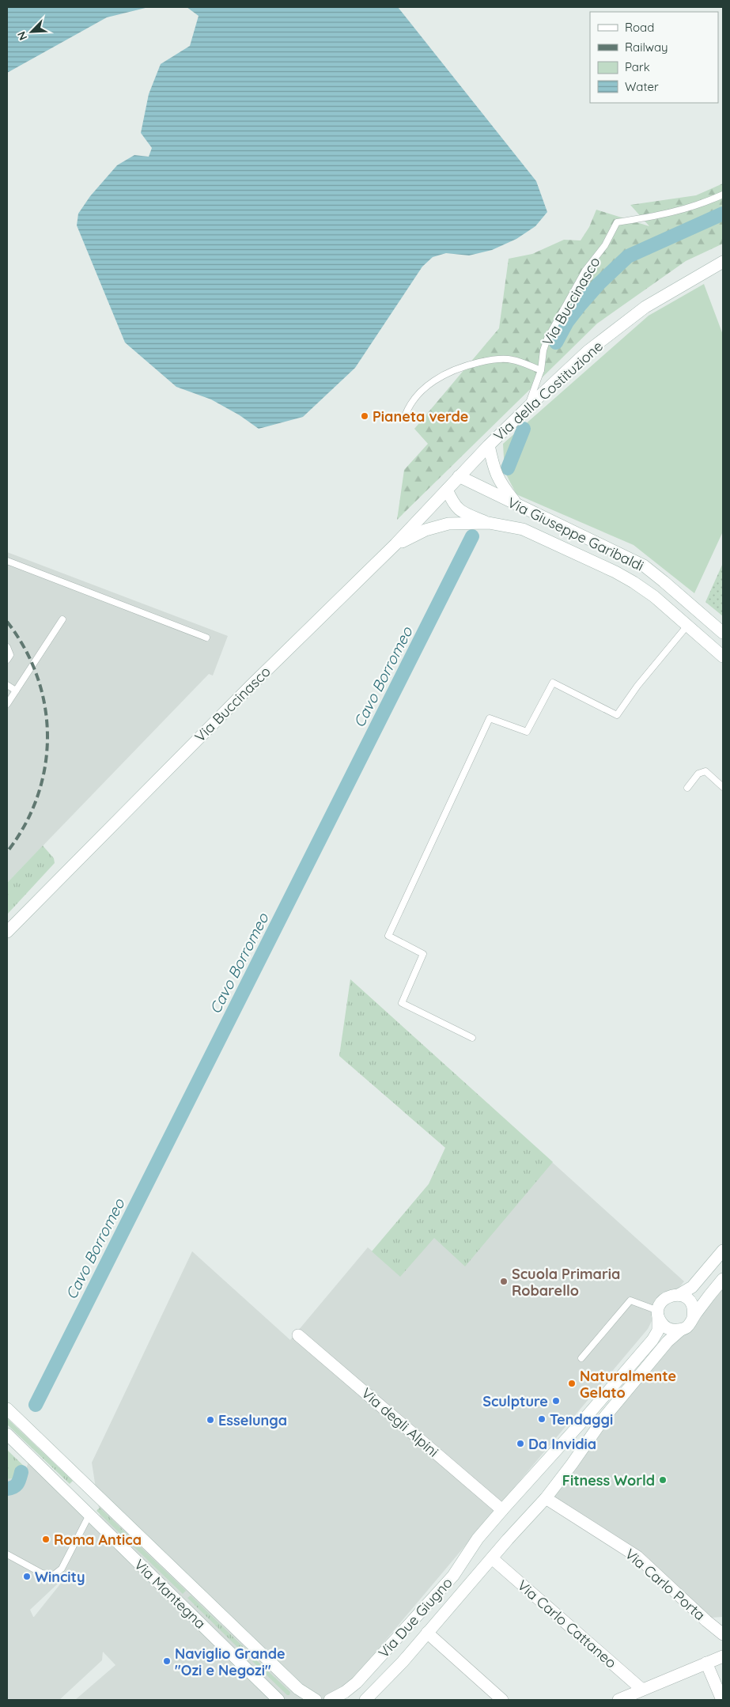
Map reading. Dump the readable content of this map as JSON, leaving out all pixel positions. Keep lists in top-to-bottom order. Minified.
{"streets":{"street":["Via Buccinasco","Via della Costituzione","Via Giuseppe Garibaldi","Via degli Alpini","Via Carlo Porta","Via Mantegna","Via Due Giugno","Via Carlo Cattaneo"]},"crossings":[["Via Buccinasco","Via della Costituzione"],["Via Buccinasco","Via Giuseppe Garibaldi"],["Via della Costituzione","Via Giuseppe Garibaldi"],["Via degli Alpini","Via Due Giugno"],["Via Carlo Porta","Via Due Giugno"],["Via Due Giugno","Via Carlo Cattaneo"]],"water":["Cavo Borromeo"],"places":["Pianeta verde","Scuola Primaria Robarello","Naturalmente Gelato","Sculpture","Tendaggi","Esselunga","Da Invidia","Fitness World","Roma Antica","Wincity","Naviglio Grande \"Ozi e Negozi\""],"legend":["Road","Railway","Park","Water"],"north":"bottom left"}
